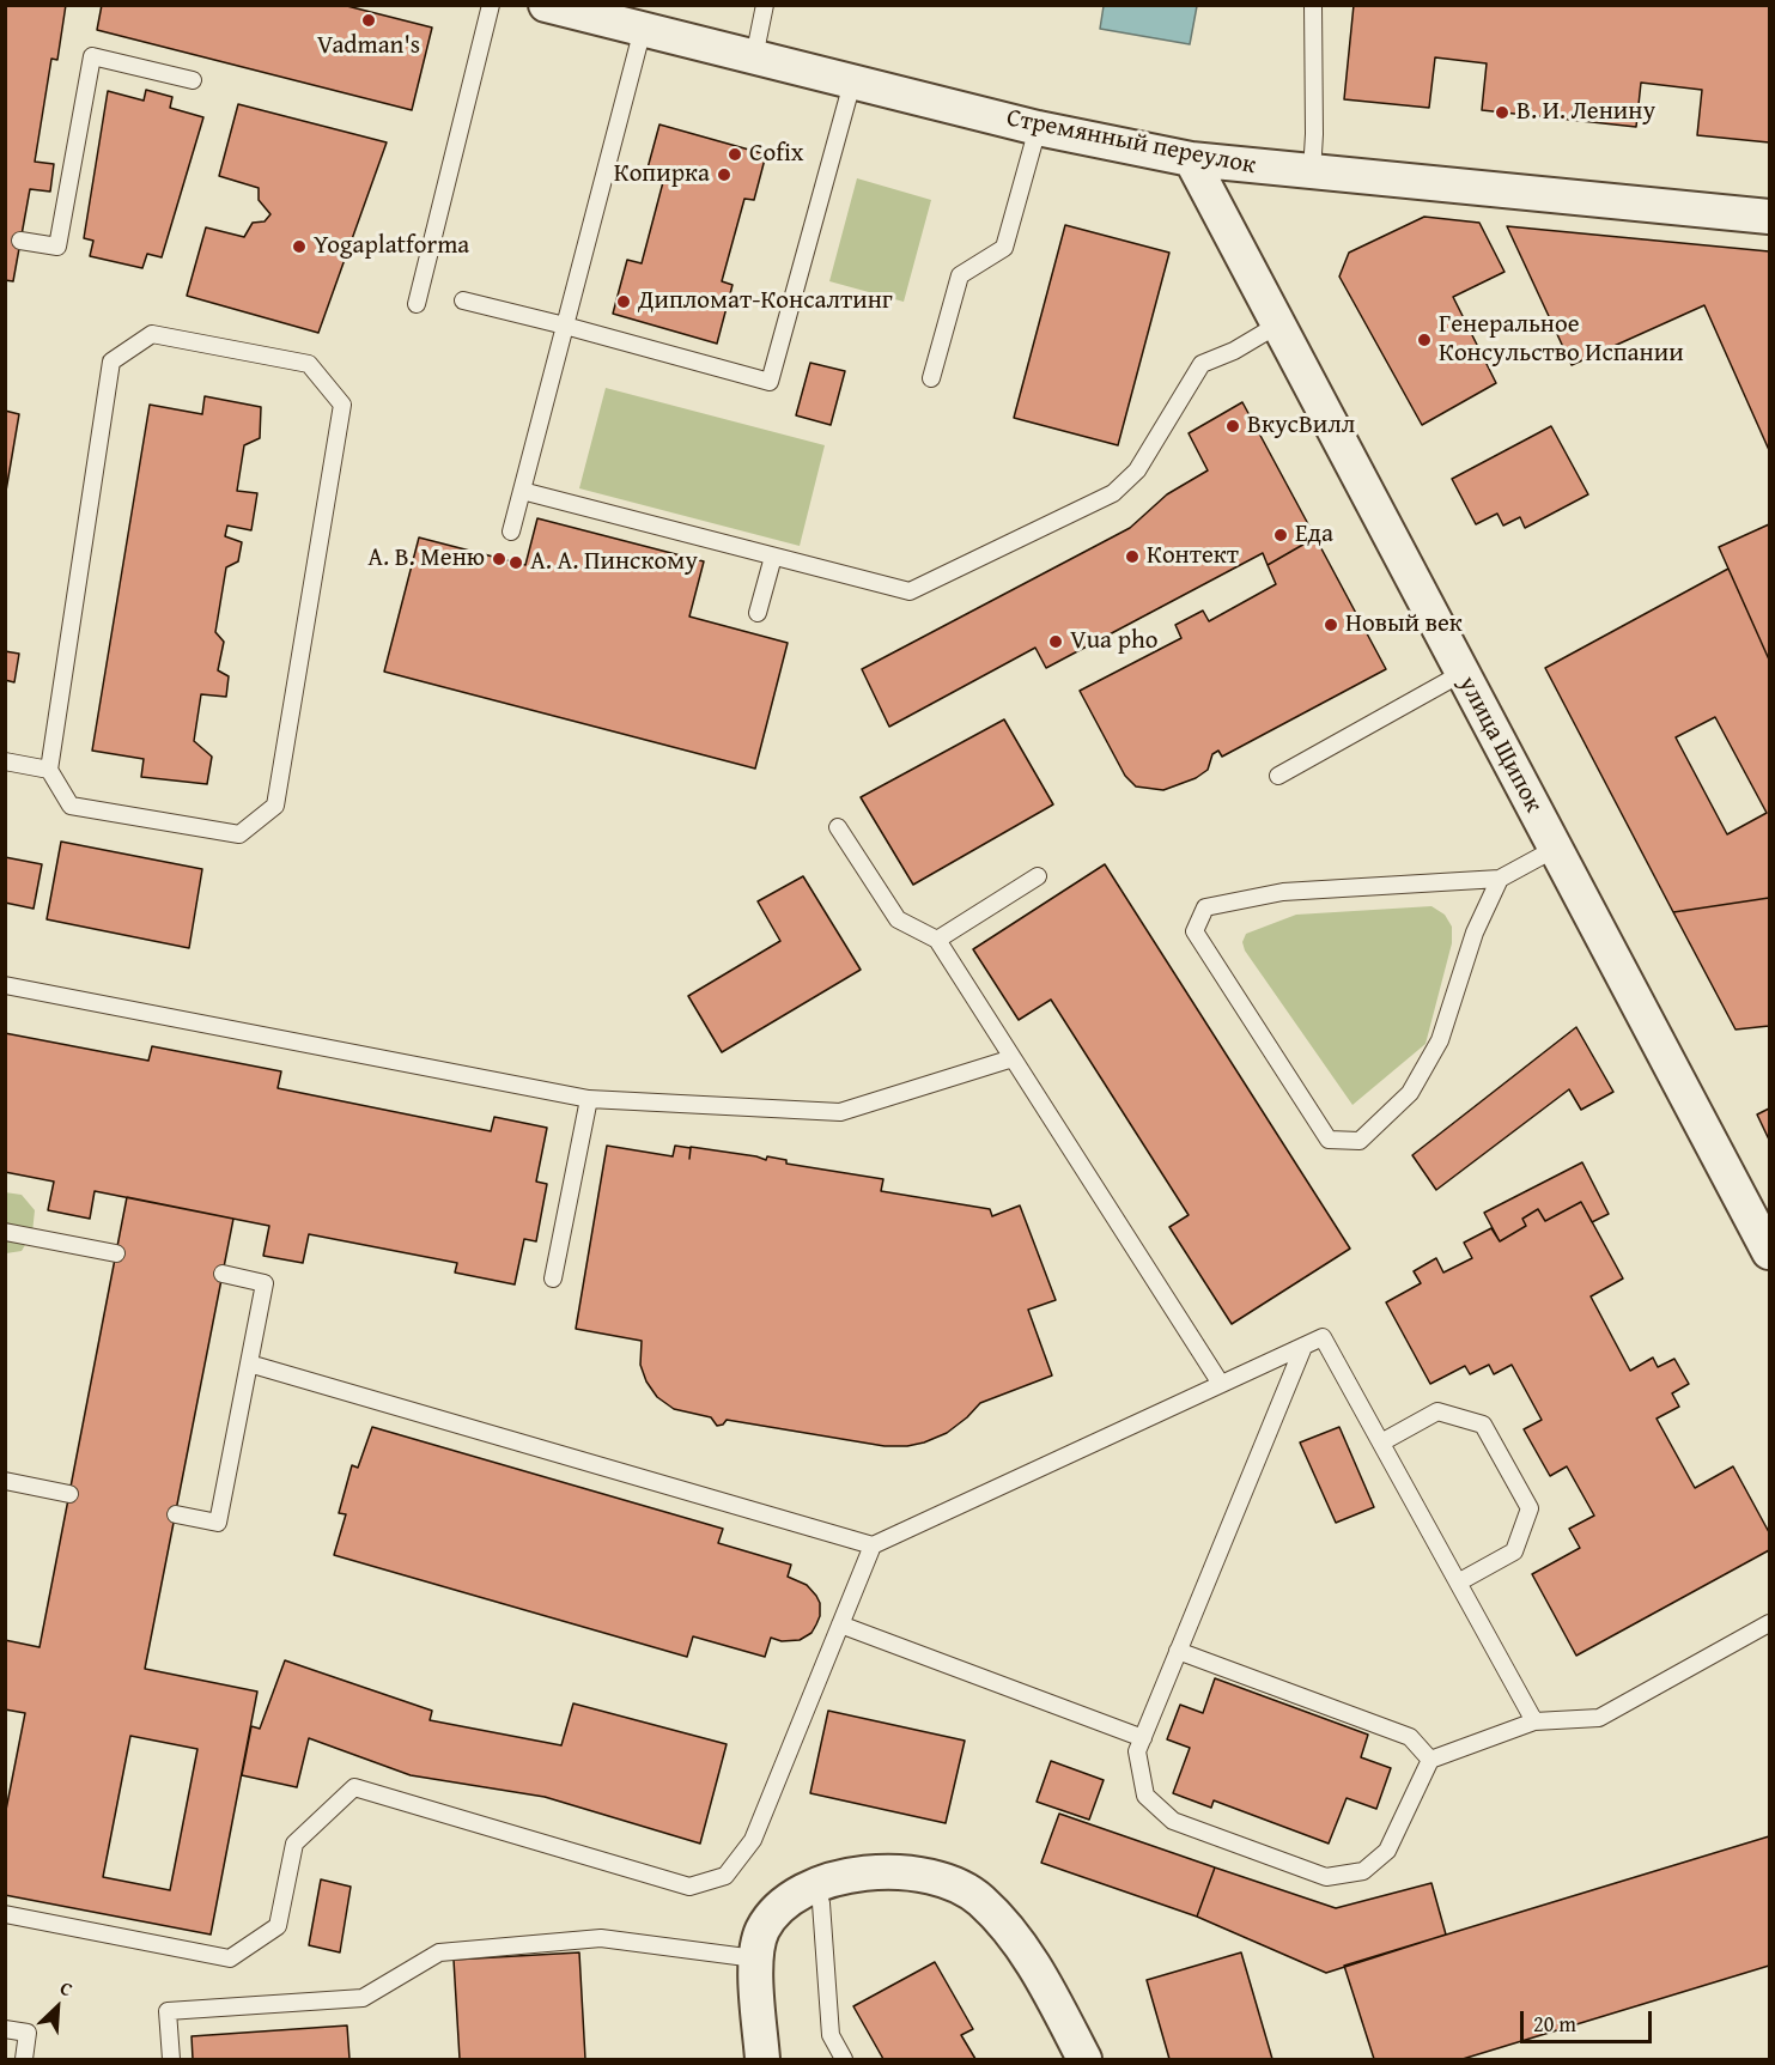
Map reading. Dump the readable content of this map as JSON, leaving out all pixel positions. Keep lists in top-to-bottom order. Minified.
{"streets":{"street":["Стремянный переулок","улица Щипок"]},"crossings":[["Стремянный переулок","улица Щипок"]],"places":["Vadman's","В. И. Ленину","Cofix","Копирка","Yogaplatforma","Дипломат-Консалтинг","Генеральное Консульство Испании","ВкусВилл","Еда","Контект","А. В. Меню","А. А. Пинскому","Новый век","Vua pho"],"scale_bar":"20 m","north":"top right"}
